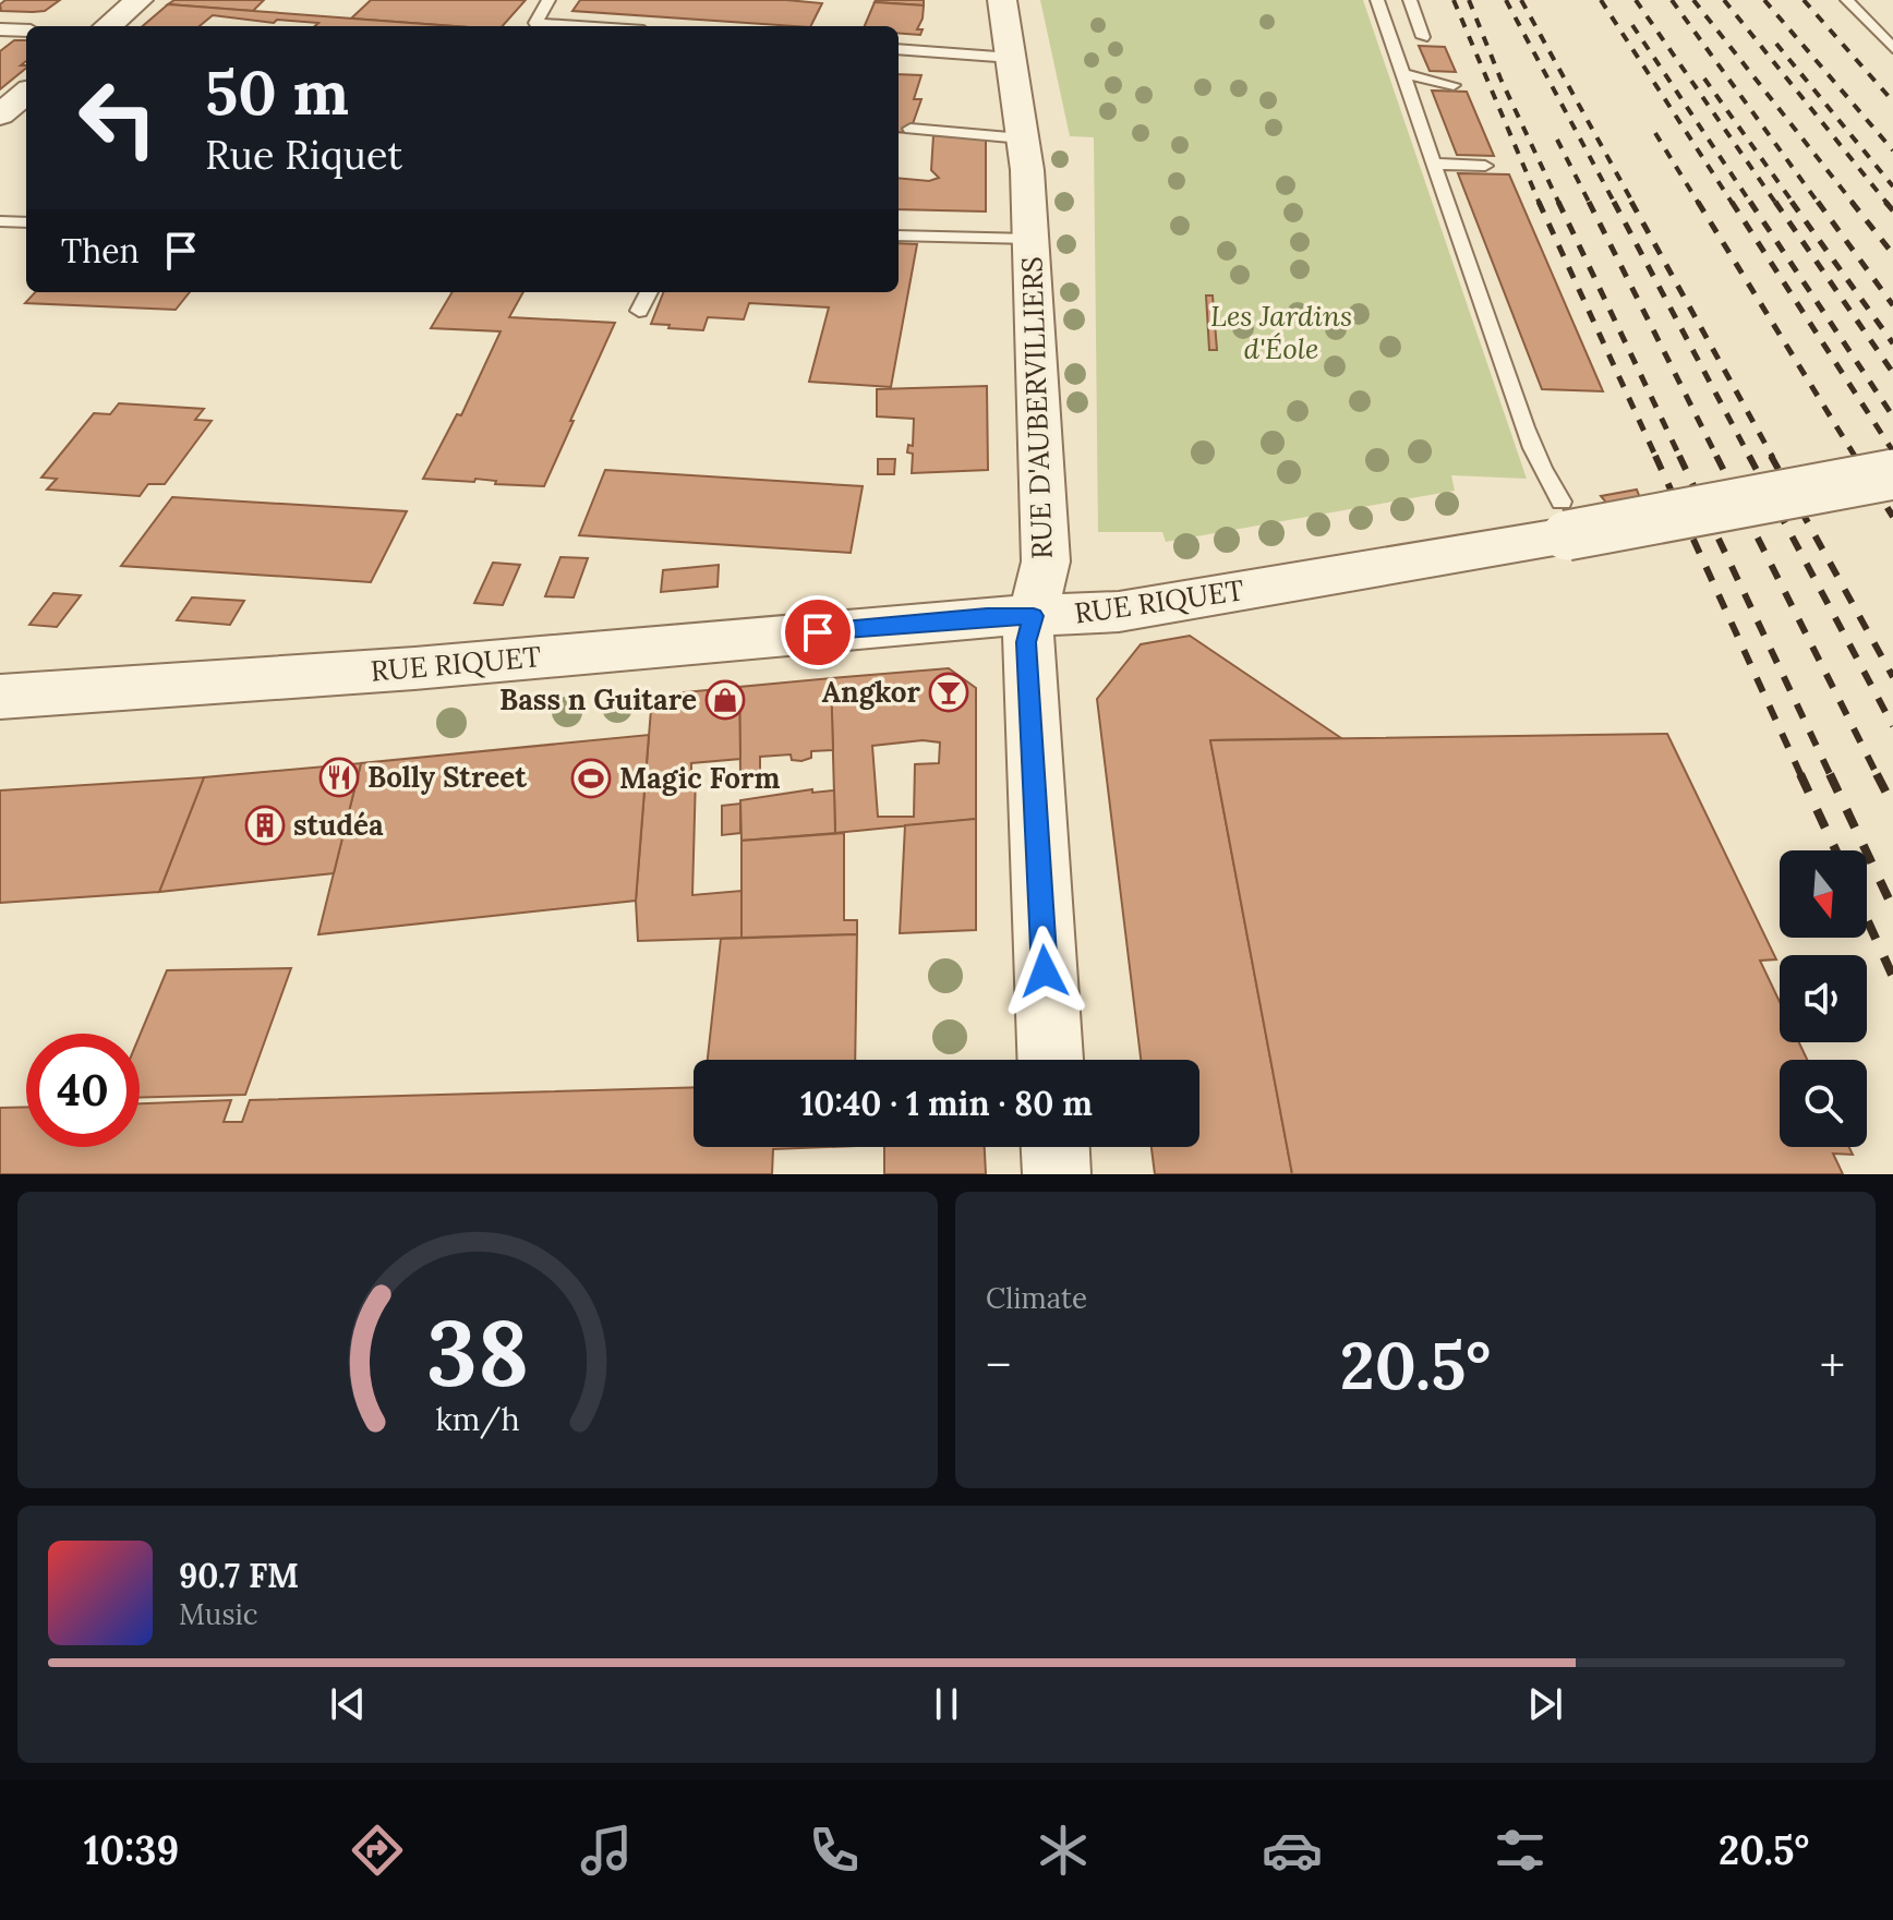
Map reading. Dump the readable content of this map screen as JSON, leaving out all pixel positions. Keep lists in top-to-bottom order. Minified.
{"streets":{"street":["RUE D'AUBERVILLIERS","RUE RIQUET"]},"crossings":[["RUE D'AUBERVILLIERS","RUE RIQUET"]],"parks":["Les Jardins d'Éole"],"places":{"bar":["Angkor"],"shop":["Bass n Guitare"],"restaurant":["Bolly Street"],"sports":["Magic Form"],"building":["studéa"]},"north":"bottom","page":{"turn":["50 m","Rue Riquet"],"then":"Then","limit":"40","trip":"10:40 · 1 min · 80 m","tile":"Climate","heat":["−","20.5°","+"],"song":["90.7 FM","Music"],"tabs":["10:39","20.5°"],"gauge":["38","km/h"]}}
